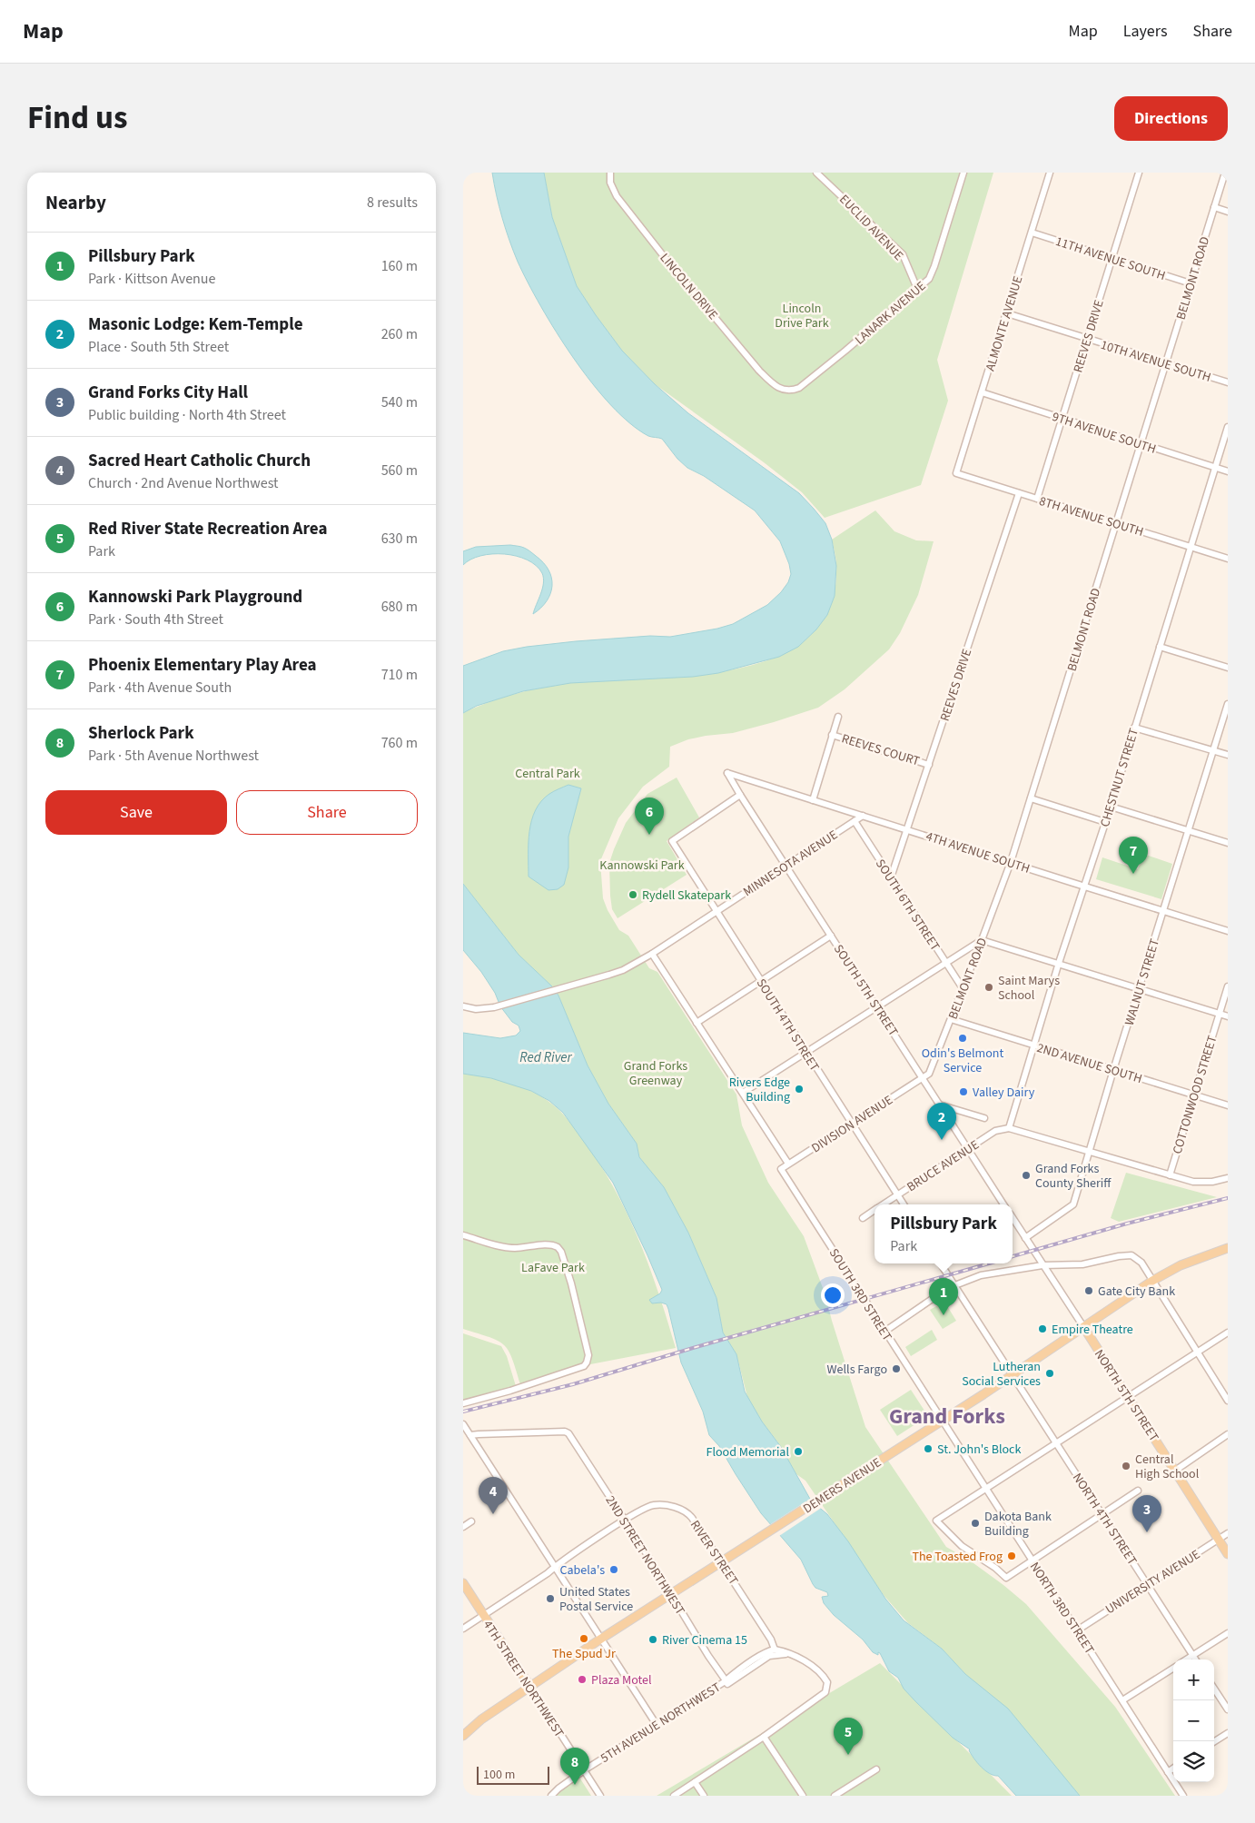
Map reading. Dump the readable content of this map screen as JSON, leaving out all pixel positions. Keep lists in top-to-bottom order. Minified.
{"streets":{"main road":["NORTH 5TH STREET","DEMERS AVENUE","4TH STREET NORTHWEST"],"street":["EUCLID AVENUE","11TH AVENUE SOUTH","BELMONT ROAD","LINCOLN DRIVE","LANARK AVENUE","ALMONTE AVENUE","REEVES DRIVE","10TH AVENUE SOUTH","9TH AVENUE SOUTH","8TH AVENUE SOUTH","REEVES COURT","CHESTNUT STREET","4TH AVENUE SOUTH","MINNESOTA AVENUE","SOUTH 6TH STREET","WALNUT STREET","SOUTH 5TH STREET","SOUTH 4TH STREET","2ND AVENUE SOUTH","COTTONWOOD STREET","DIVISION AVENUE","BRUCE AVENUE","SOUTH 3RD STREET","NORTH 4TH STREET","RIVER STREET","2ND STREET NORTHWEST","UNIVERSITY AVENUE","NORTH 3RD STREET","5TH AVENUE NORTHWEST"]},"crossings":[["EUCLID AVENUE","LANARK AVENUE"],["11TH AVENUE SOUTH","BELMONT ROAD"],["11TH AVENUE SOUTH","ALMONTE AVENUE"],["11TH AVENUE SOUTH","REEVES DRIVE"],["BELMONT ROAD","10TH AVENUE SOUTH"],["BELMONT ROAD","9TH AVENUE SOUTH"],["BELMONT ROAD","8TH AVENUE SOUTH"],["BELMONT ROAD","4TH AVENUE SOUTH"],["BELMONT ROAD","SOUTH 6TH STREET"],["BELMONT ROAD","SOUTH 5TH STREET"],["BELMONT ROAD","2ND AVENUE SOUTH"],["BELMONT ROAD","DIVISION AVENUE"],["LINCOLN DRIVE","LANARK AVENUE"],["ALMONTE AVENUE","10TH AVENUE SOUTH"],["ALMONTE AVENUE","9TH AVENUE SOUTH"],["ALMONTE AVENUE","8TH AVENUE SOUTH"],["REEVES DRIVE","10TH AVENUE SOUTH"],["REEVES DRIVE","9TH AVENUE SOUTH"],["REEVES DRIVE","8TH AVENUE SOUTH"],["REEVES DRIVE","REEVES COURT"],["REEVES DRIVE","4TH AVENUE SOUTH"],["REEVES DRIVE","SOUTH 6TH STREET"],["9TH AVENUE SOUTH","CHESTNUT STREET"],["8TH AVENUE SOUTH","CHESTNUT STREET"],["CHESTNUT STREET","4TH AVENUE SOUTH"],["CHESTNUT STREET","2ND AVENUE SOUTH"],["CHESTNUT STREET","BRUCE AVENUE"],["4TH AVENUE SOUTH","MINNESOTA AVENUE"],["4TH AVENUE SOUTH","WALNUT STREET"],["4TH AVENUE SOUTH","SOUTH 5TH STREET"],["MINNESOTA AVENUE","SOUTH 6TH STREET"],["MINNESOTA AVENUE","SOUTH 5TH STREET"],["MINNESOTA AVENUE","SOUTH 4TH STREET"],["WALNUT STREET","2ND AVENUE SOUTH"],["SOUTH 5TH STREET","SOUTH 4TH STREET"],["SOUTH 5TH STREET","DIVISION AVENUE"],["SOUTH 5TH STREET","BRUCE AVENUE"],["SOUTH 4TH STREET","DIVISION AVENUE"],["SOUTH 4TH STREET","BRUCE AVENUE"],["2ND AVENUE SOUTH","COTTONWOOD STREET"],["DIVISION AVENUE","SOUTH 3RD STREET"],["SOUTH 3RD STREET","DEMERS AVENUE"],["SOUTH 3RD STREET","NORTH 3RD STREET"],["NORTH 5TH STREET","DEMERS AVENUE"],["NORTH 5TH STREET","UNIVERSITY AVENUE"],["DEMERS AVENUE","NORTH 4TH STREET"],["DEMERS AVENUE","RIVER STREET"],["DEMERS AVENUE","2ND STREET NORTHWEST"],["DEMERS AVENUE","NORTH 3RD STREET"],["DEMERS AVENUE","4TH STREET NORTHWEST"],["NORTH 4TH STREET","UNIVERSITY AVENUE"],["RIVER STREET","2ND STREET NORTHWEST"],["RIVER STREET","4TH STREET NORTHWEST"],["2ND STREET NORTHWEST","5TH AVENUE NORTHWEST"],["UNIVERSITY AVENUE","NORTH 3RD STREET"],["4TH STREET NORTHWEST","5TH AVENUE NORTHWEST"]],"districts":["Grand Forks"],"water":["Red River"],"parks":["Lincoln Drive Park","Central Park","Kannowski Park","Grand Forks Greenway","LaFave Park"],"places":["Rydell Skatepark","Saint Marys School","Odin's Belmont Service","Rivers Edge Building","Valley Dairy","Grand Forks County Sheriff","Gate City Bank","Empire Theatre","Wells Fargo","Lutheran Social Services","St. John's Block","Flood Memorial","Central High School","Dakota Bank Building","The Toasted Frog","Cabela's","United States Postal Service","The Spud Jr","River Cinema 15","Plaza Motel"],"scale_bar":"100 m","page":{"header":"Map","nav":["Map","Layers","Share"],"title":"Find us","buttons":["Directions",["Save","Share"]],"heading":["Nearby","8 results"],"list":[{"mark":"1","name":"Pillsbury Park","note":"Park · Kittson Avenue","value":"160 m"},{"mark":"2","name":"Masonic Lodge: Kem-Temple","note":"Place · South 5th Street","value":"260 m"},{"mark":"3","name":"Grand Forks City Hall","note":"Public building · North 4th Street","value":"540 m"},{"mark":"4","name":"Sacred Heart Catholic Church","note":"Church · 2nd Avenue Northwest","value":"560 m"},{"mark":"5","name":"Red River State Recreation Area","note":"Park","value":"630 m"},{"mark":"6","name":"Kannowski Park Playground","note":"Park · South 4th Street","value":"680 m"},{"mark":"7","name":"Phoenix Elementary Play Area","note":"Park · 4th Avenue South","value":"710 m"},{"mark":"8","name":"Sherlock Park","note":"Park · 5th Avenue Northwest","value":"760 m"}],"pins":["6","7","2","1","4","3","5","8"],"popup":["Pillsbury Park","Park"],"map_buttons":["+","−"],"scale":"100 m"}}
